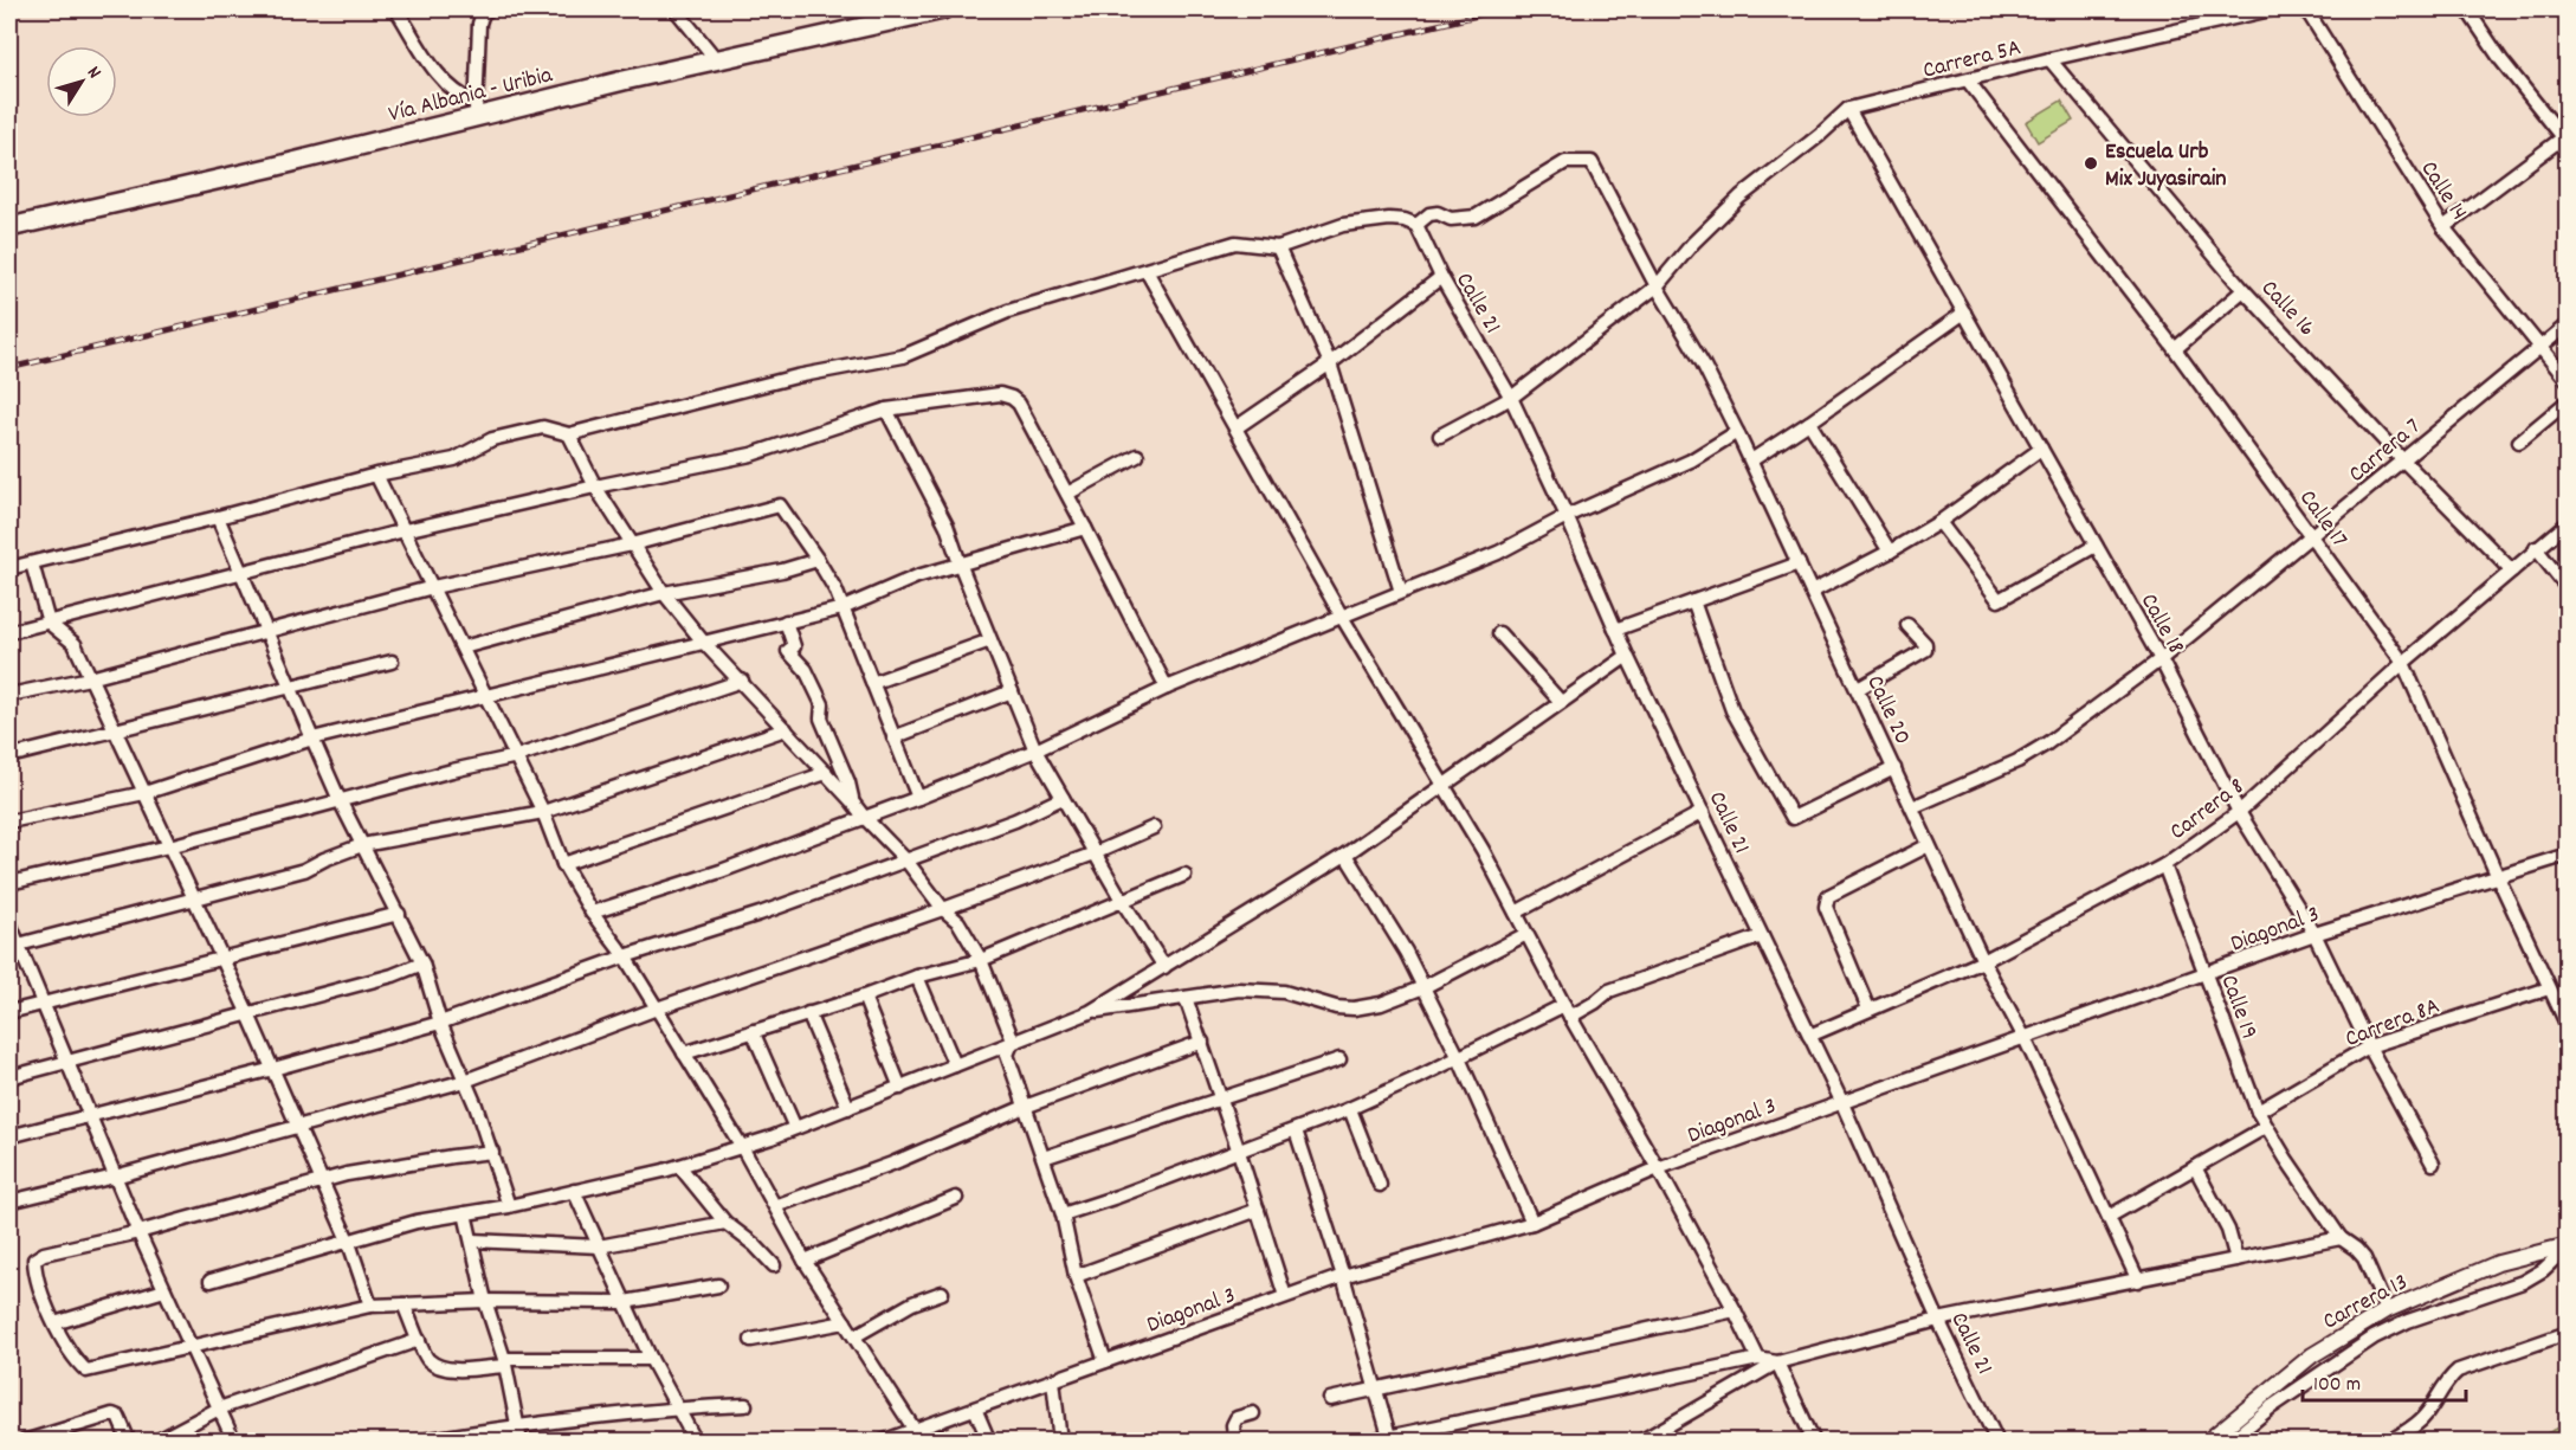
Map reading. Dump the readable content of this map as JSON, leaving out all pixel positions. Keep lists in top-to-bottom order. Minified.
{"streets":{"main road":["Vía Albania - Uribia"],"street":["Carrera 5A","Calle 14","Calle 21","Calle 16","Carrera 7","Calle 17","Calle 18","Calle 20","Carrera 8","Diagonal 3","Calle 19","Carrera 8A","Carrera 13"]},"crossings":[["Carrera 5A","Calle 16"],["Carrera 5A","Calle 17"],["Carrera 5A","Calle 18"],["Calle 14","Carrera 7"],["Calle 21","Calle 20"],["Calle 21","Carrera 8"],["Calle 21","Diagonal 3"],["Calle 16","Carrera 7"],["Calle 16","Carrera 8"],["Carrera 7","Calle 17"],["Carrera 7","Calle 18"],["Carrera 7","Calle 20"],["Calle 17","Carrera 8"],["Calle 17","Diagonal 3"],["Calle 17","Carrera 8A"],["Calle 18","Carrera 8"],["Calle 18","Diagonal 3"],["Calle 18","Carrera 8A"],["Calle 20","Carrera 8"],["Calle 20","Diagonal 3"],["Carrera 8","Calle 19"],["Diagonal 3","Calle 19"],["Calle 19","Carrera 8A"],["Calle 19","Carrera 13"]],"places":["Escuela Urb Mix Juyasirain"],"scale_bar":"100 m","north":"top right"}
